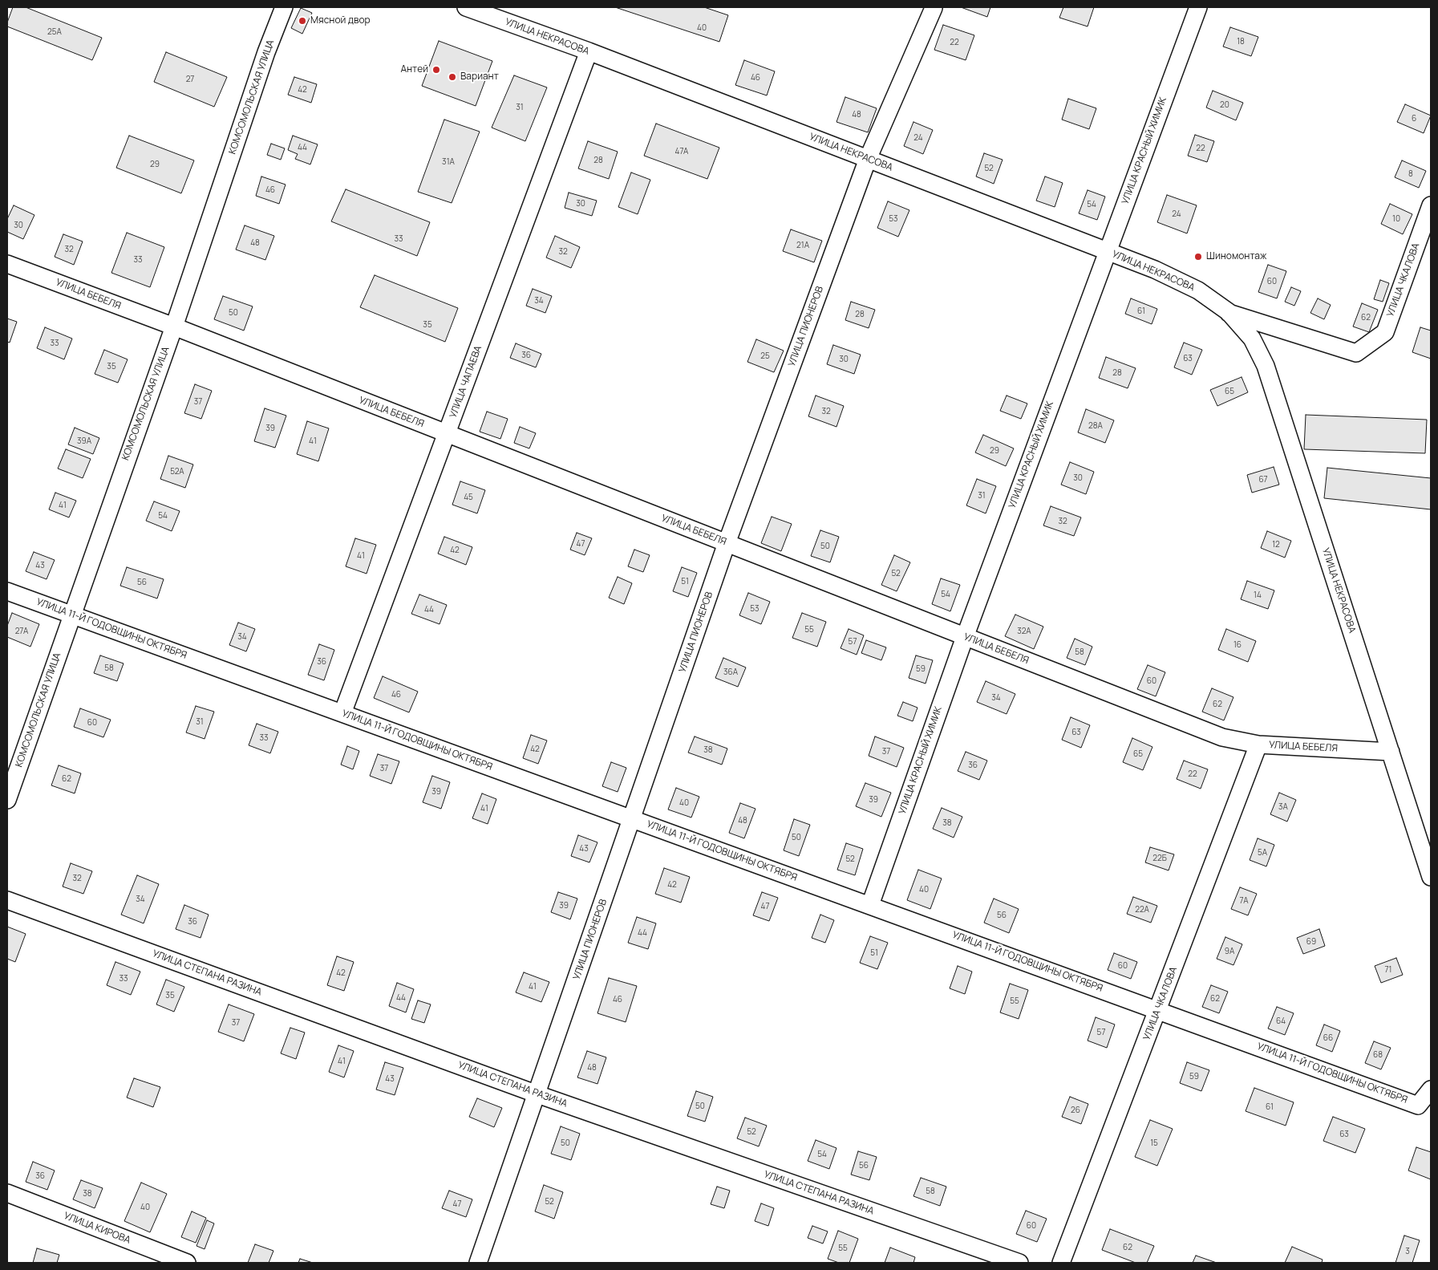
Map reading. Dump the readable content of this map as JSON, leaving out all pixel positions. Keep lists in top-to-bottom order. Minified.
{"streets":{"street":["УЛИЦА НЕКРАСОВА","КОМСОМОЛЬСКАЯ УЛИЦА","УЛИЦА КРАСНЫЙ ХИМИК","УЛИЦА ЧКАЛОВА","УЛИЦА БЕБЕЛЯ","УЛИЦА ПИОНЕРОВ","УЛИЦА ЧАПАЕВА","УЛИЦА 11-Й ГОДОВЩИНЫ ОКТЯБРЯ","УЛИЦА СТЕПАНА РАЗИНА","УЛИЦА КИРОВА"]},"crossings":[["УЛИЦА НЕКРАСОВА","УЛИЦА КРАСНЫЙ ХИМИК"],["УЛИЦА НЕКРАСОВА","УЛИЦА ЧКАЛОВА"],["УЛИЦА НЕКРАСОВА","УЛИЦА БЕБЕЛЯ"],["УЛИЦА НЕКРАСОВА","УЛИЦА ПИОНЕРОВ"],["УЛИЦА НЕКРАСОВА","УЛИЦА ЧАПАЕВА"],["КОМСОМОЛЬСКАЯ УЛИЦА","УЛИЦА БЕБЕЛЯ"],["КОМСОМОЛЬСКАЯ УЛИЦА","УЛИЦА 11-Й ГОДОВЩИНЫ ОКТЯБРЯ"],["УЛИЦА КРАСНЫЙ ХИМИК","УЛИЦА БЕБЕЛЯ"],["УЛИЦА КРАСНЫЙ ХИМИК","УЛИЦА 11-Й ГОДОВЩИНЫ ОКТЯБРЯ"],["УЛИЦА ЧКАЛОВА","УЛИЦА БЕБЕЛЯ"],["УЛИЦА ЧКАЛОВА","УЛИЦА 11-Й ГОДОВЩИНЫ ОКТЯБРЯ"],["УЛИЦА БЕБЕЛЯ","УЛИЦА ПИОНЕРОВ"],["УЛИЦА БЕБЕЛЯ","УЛИЦА ЧАПАЕВА"],["УЛИЦА ПИОНЕРОВ","УЛИЦА 11-Й ГОДОВЩИНЫ ОКТЯБРЯ"],["УЛИЦА ПИОНЕРОВ","УЛИЦА СТЕПАНА РАЗИНА"],["УЛИЦА ЧАПАЕВА","УЛИЦА 11-Й ГОДОВЩИНЫ ОКТЯБРЯ"]],"places":["Мясной двор","Антей","Вариант","Шиномонтаж"],"house_numbers":["40","25А","18","22","46","27","42","20","31","48","6","24","44","22","47А","28","31А","29","52","8","46","30","54","24","53","10","30","33","48","21А","32","32","33","60","34","61","50","28","62","35","33","36","25","63","30","35","28","65","37","32","28А","39","39А","41","29","52А","30","67","31","45","41","54","32","47","12","50","42","41","43","52","51","56","54","14","53","44","55","27А","32А","34","57","16","58","36","58","59","36А","60","46","34","62","31","60","63","33","42","38","37","65","36","37","22","62","39","39","40","3А","41","48","38","50","43","5А","22Б","52","32","42","40","34","7А","39","47","22А","56","36","44","69","9А","51","60","71","42","33","41","35","44","62","46","55","64","37","57","66","68","41","48","59","43","50","61","26","52","63","50","15","54","56","36","58","38","52","47","40","60","62","55","3"]}
